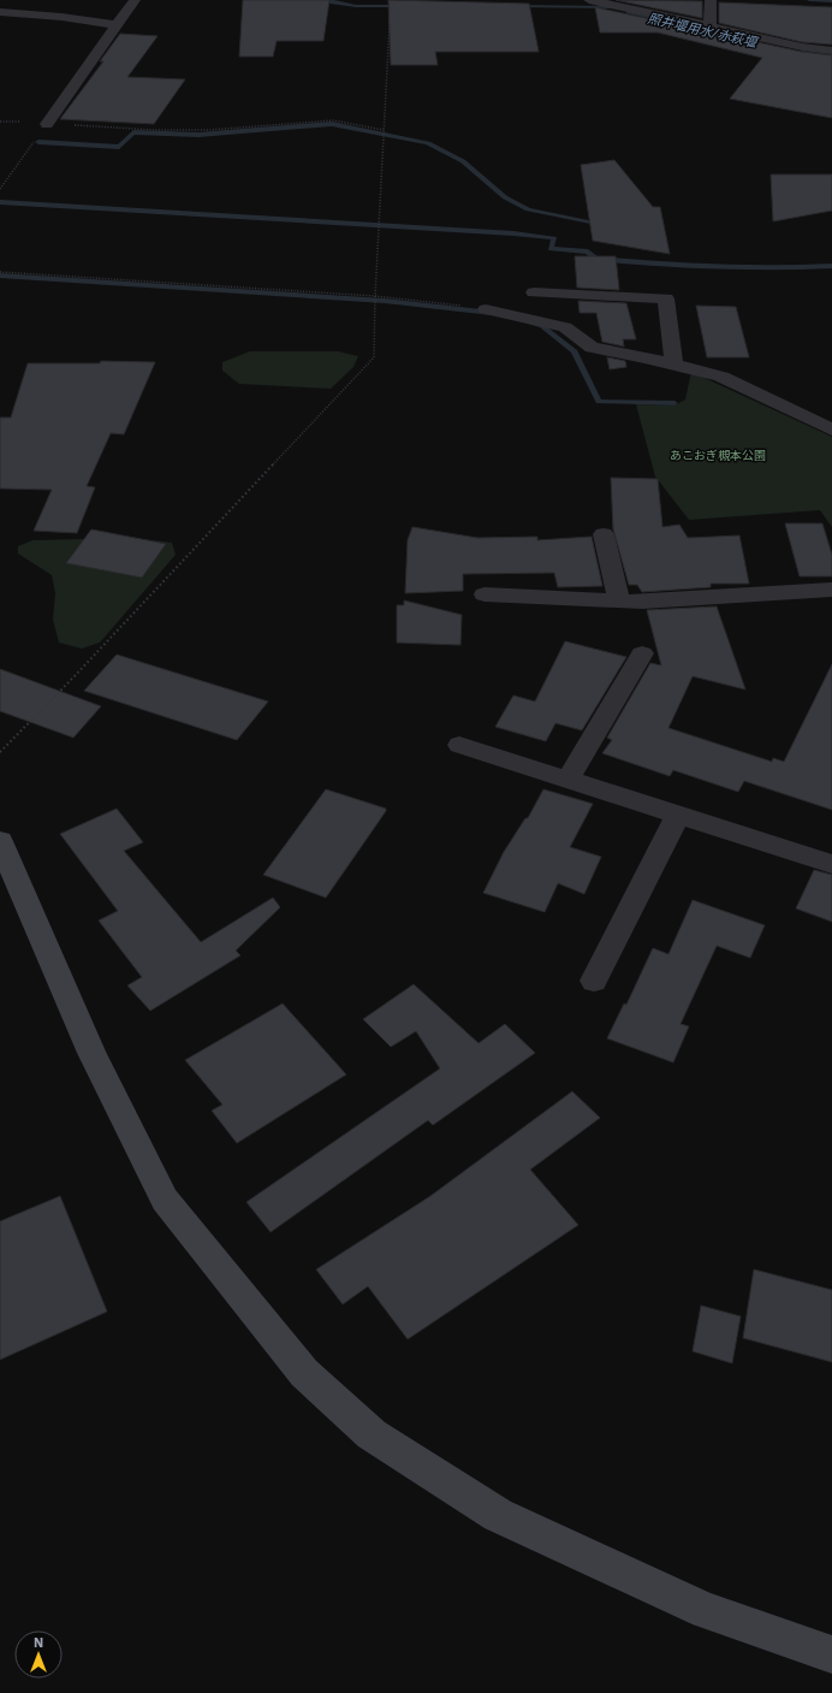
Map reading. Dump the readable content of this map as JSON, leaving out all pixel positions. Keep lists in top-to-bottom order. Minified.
{"water":["照井堰用水/赤萩堰"],"parks":["あこおぎ槻本公園"],"north":"top"}
